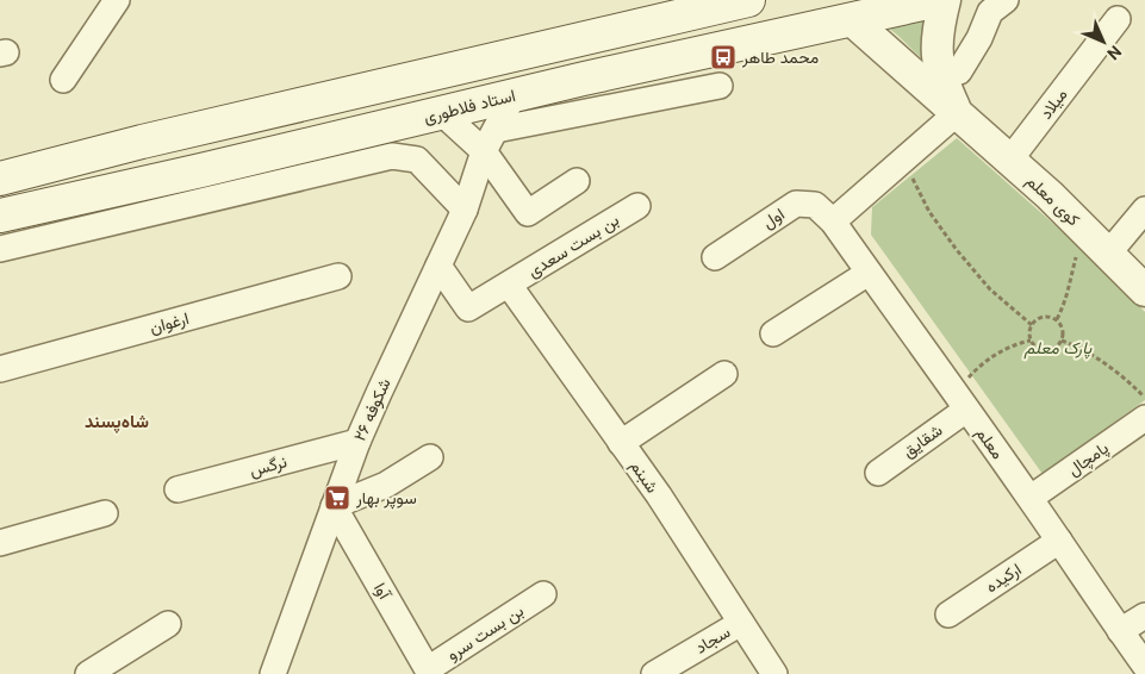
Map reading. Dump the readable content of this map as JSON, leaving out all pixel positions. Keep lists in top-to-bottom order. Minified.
{"streets":{"main road":["استاد فلاطوری"],"street":["میلاد","کوی معلم","اول","بن بست سعدی","ارغوان","شکوفه ۲۶","شقایق","معلم","پامچال","نرگس","شبنم","ارکیده","آوا","بن بست سرو","سجاد"]},"crossings":[["میلاد","کوی معلم"],["استاد فلاطوری","کوی معلم"],["استاد فلاطوری","شکوفه ۲۶"],["اول","معلم"],["بن بست سعدی","شکوفه ۲۶"],["بن بست سعدی","شبنم"],["شکوفه ۲۶","نرگس"],["شکوفه ۲۶","آوا"],["شقایق","معلم"],["معلم","پامچال"],["معلم","ارکیده"],["شبنم","سجاد"],["آوا","بن بست سرو"]],"districts":["شاه‌پسند"],"parks":["پارک معلم"],"places":{"bus stop":["محمد طاهر"],"supermarket":["سوپر بهار"]},"north":"bottom right"}
